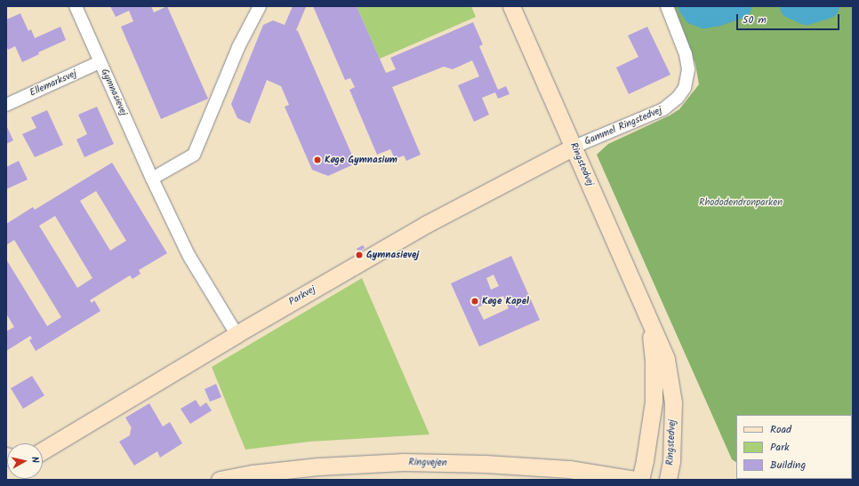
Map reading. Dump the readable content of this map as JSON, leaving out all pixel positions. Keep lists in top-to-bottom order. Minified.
{"streets":{"main road":["Ringstedvej","Parkvej","Ringvejen"],"street":["Ellemarksvej","Gymnasievej","Gammel Ringstedvej"]},"crossings":[["Ellemarksvej","Gymnasievej"],["Gymnasievej","Parkvej"],["Gammel Ringstedvej","Ringstedvej"],["Gammel Ringstedvej","Parkvej"],["Ringstedvej","Parkvej"]],"parks":["Rhododendronparken"],"places":["Køge Gymnasium","Gymnasievej","Køge Kapel"],"legend":["Road","Park","Building"],"scale_bar":"50 m","north":"right"}
